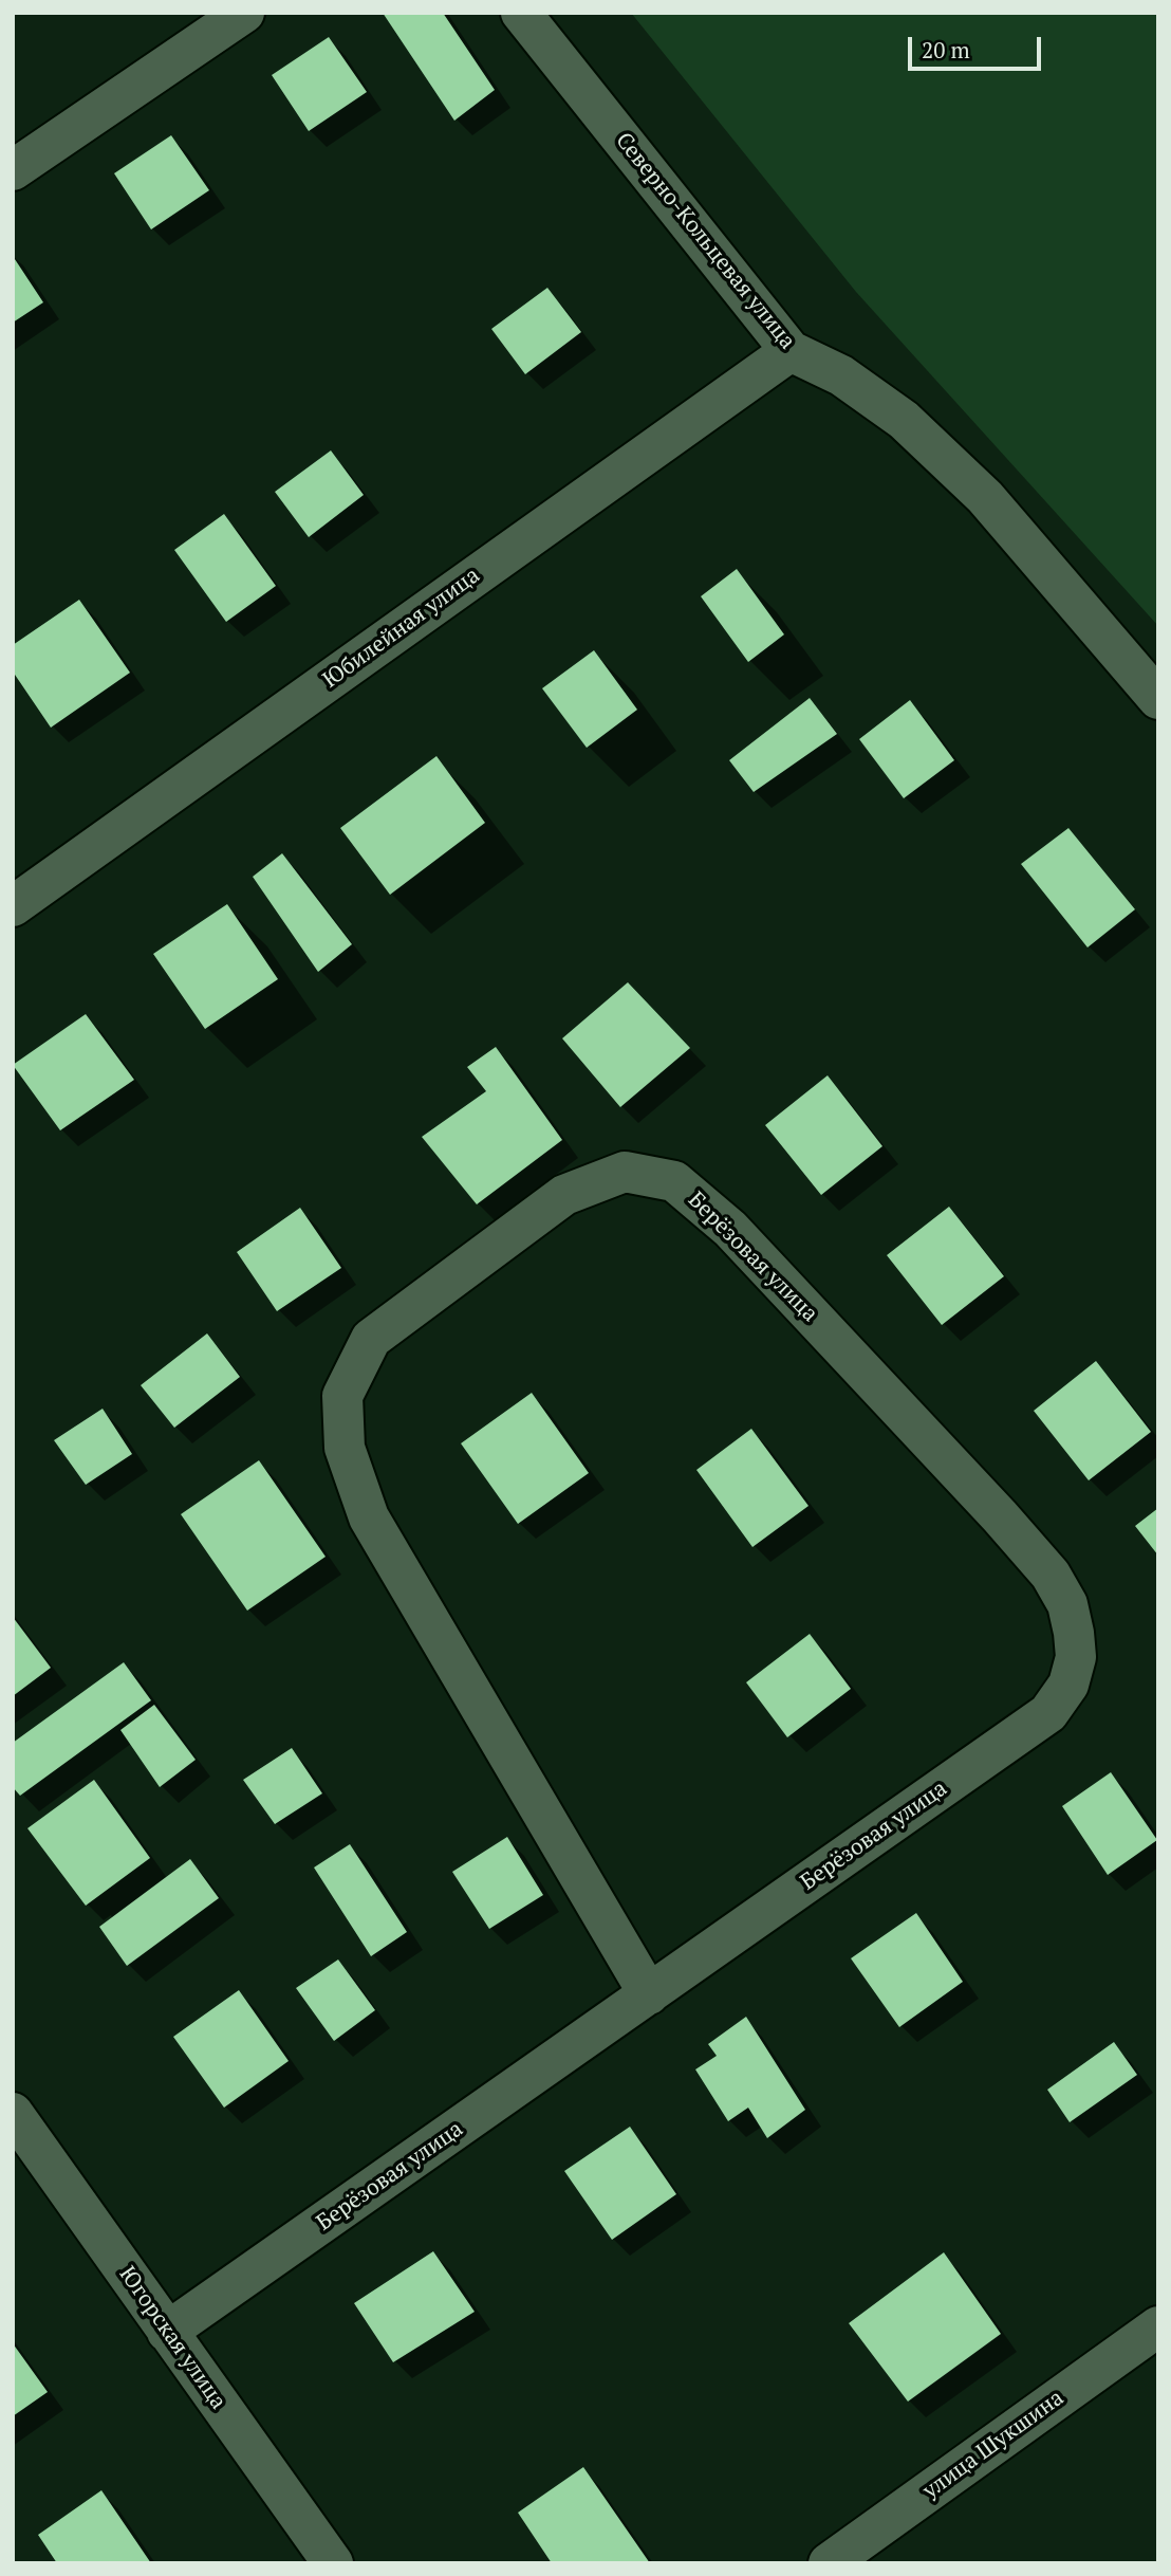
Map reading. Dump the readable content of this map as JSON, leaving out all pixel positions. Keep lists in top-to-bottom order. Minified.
{"streets":{"street":["Северно-Кольцевая улица","Юбилейная улица","Берёзовая улица","Югорская улица","улица Шукшина"]},"crossings":[["Северно-Кольцевая улица","Юбилейная улица"],["Берёзовая улица","Югорская улица"]],"scale_bar":"20 m"}
